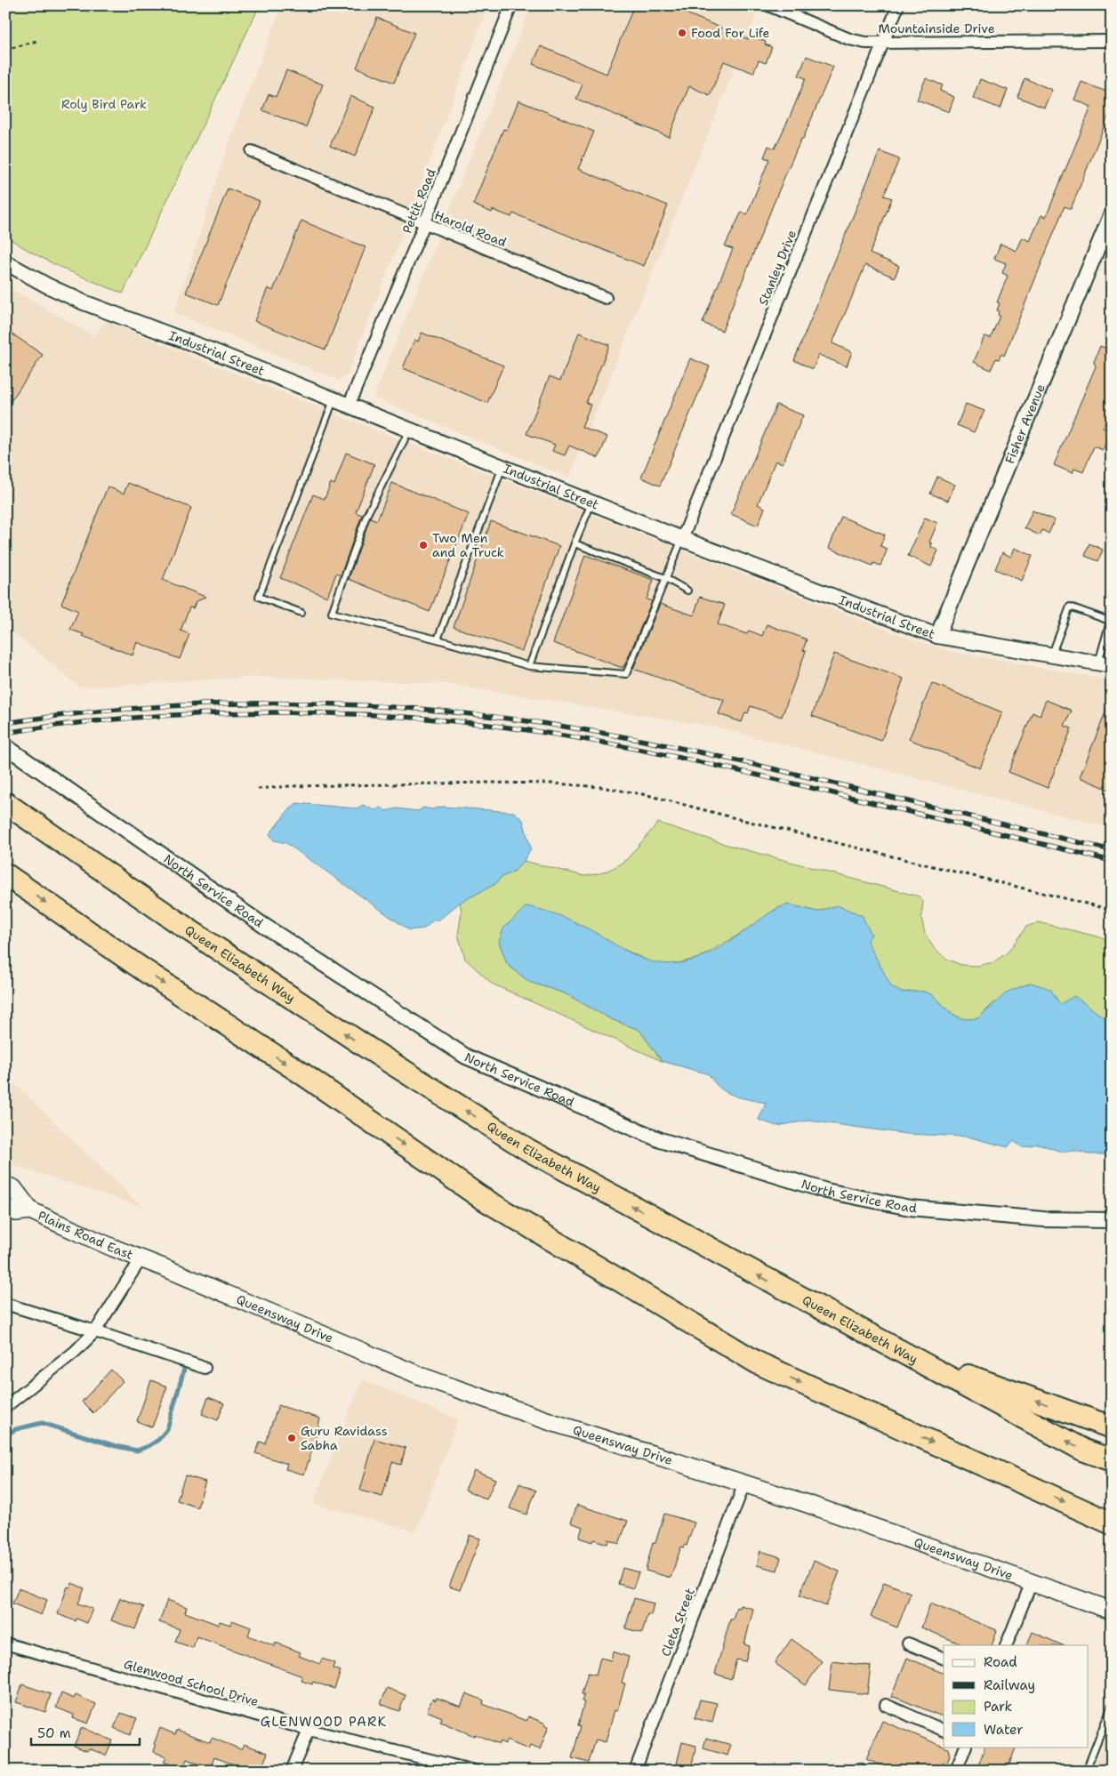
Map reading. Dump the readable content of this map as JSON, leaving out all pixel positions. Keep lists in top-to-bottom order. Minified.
{"streets":{"highway":["Queen Elizabeth Way"],"main road":["Plains Road East","Queensway Drive"],"street":["Mountainside Drive","Pettit Road","Harold Road","Stanley Drive","Industrial Street","Fisher Avenue","North Service Road","Cleta Street","Glenwood School Drive"]},"crossings":[["Mountainside Drive","Stanley Drive"],["Pettit Road","Harold Road"],["Pettit Road","Industrial Street"],["Stanley Drive","Industrial Street"],["Industrial Street","Fisher Avenue"],["Plains Road East","Queensway Drive"],["Queensway Drive","Cleta Street"]],"districts":["GLENWOOD PARK"],"parks":["Roly Bird Park"],"places":["Food For Life","Two Men and a Truck","Guru Ravidass Sabha"],"legend":["Road","Railway","Park","Water"],"scale_bar":"50 m"}
